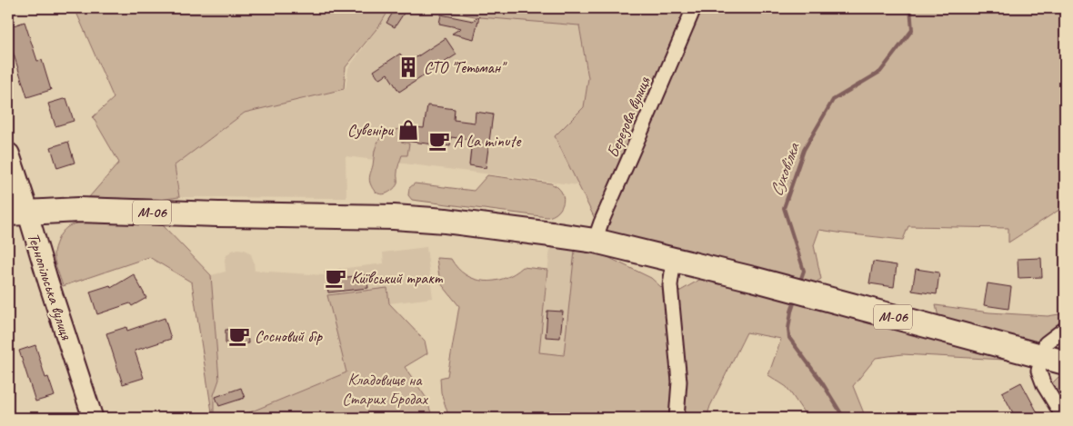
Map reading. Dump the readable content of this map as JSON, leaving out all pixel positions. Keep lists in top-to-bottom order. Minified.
{"streets":{"highway":["М-06"],"main road":["Тернопільська вулиця"],"street":["Березова вулиця"]},"crossings":[["Березова вулиця","М-06"],["М-06","Тернопільська вулиця"]],"water":["Суховілка"],"parks":["Кладовище на Старих Бродах"],"places":{"building":["СТО \"Гетьман\""],"shop":["Сувеніри"],"cafe":["A La minute","Київський тракт","Сосновий бір"]}}
